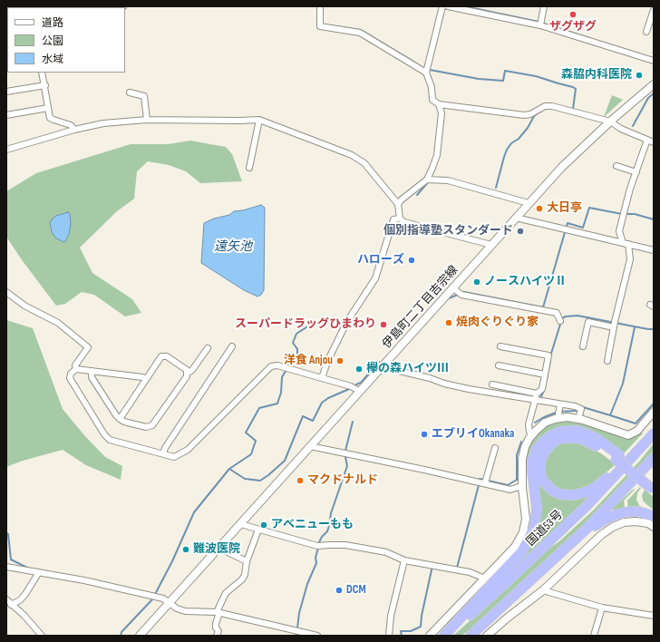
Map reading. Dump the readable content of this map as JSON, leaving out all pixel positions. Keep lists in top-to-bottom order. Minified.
{"streets":{"highway":["国道53号"],"street":["伊島町二丁目吉宗線"]},"water":["遠矢池"],"places":["ザグザグ","森脇内科医院","大日亭","個別指導塾スタンダード","ハローズ","ノースハイツⅡ","焼肉ぐりぐり家","スーパードラッグひまわり","洋食 Anjou","欅の森ハイツⅢ","エブリイOkanaka","マクドナルド","アベニューもも","難波医院","DCM"],"legend":["道路","公園","水域"]}
